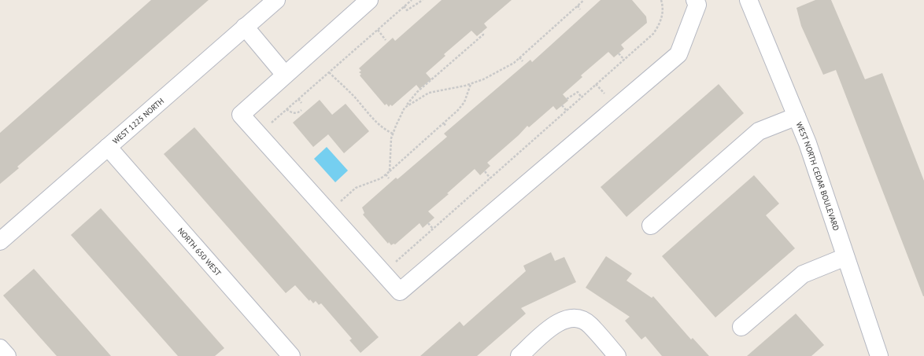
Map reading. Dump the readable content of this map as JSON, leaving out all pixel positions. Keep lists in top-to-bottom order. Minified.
{"streets":{"street":["WEST 1225 NORTH","WEST NORTH CEDAR BOULEVARD","NORTH 650 WEST"]},"crossings":[["WEST 1225 NORTH","NORTH 650 WEST"]]}
